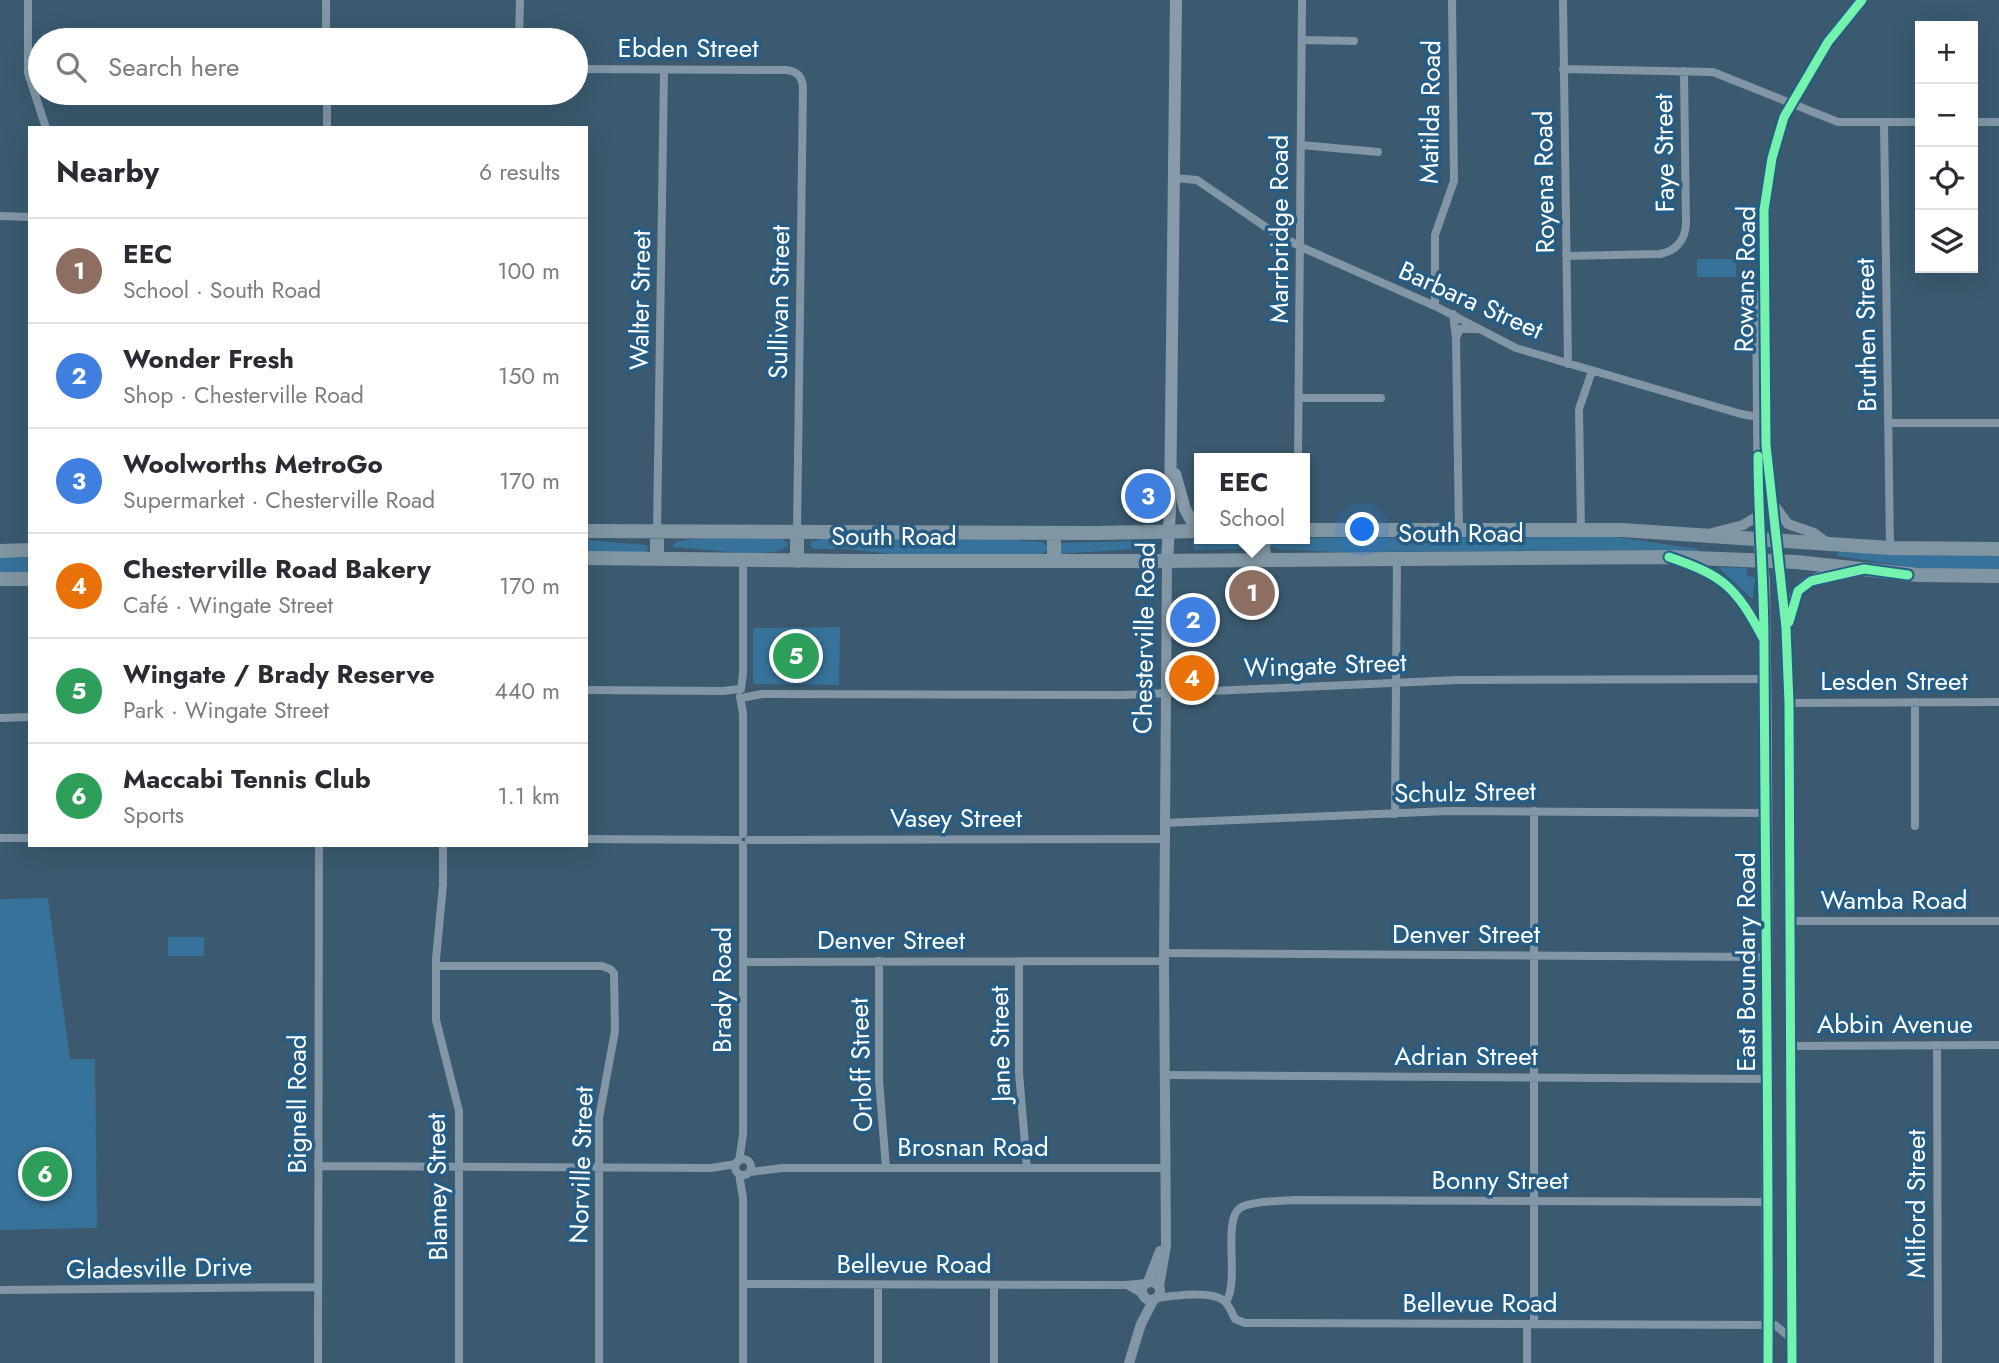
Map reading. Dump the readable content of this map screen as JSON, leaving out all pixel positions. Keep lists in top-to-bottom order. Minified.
{"streets":{"highway":["South Road"],"main road":["Rowans Road","Chesterville Road","East Boundary Road"],"street":["Ebden Street","Matilda Road","Faye Street","Royena Road","Marrbridge Road","Walter Street","Barbara Street","Sullivan Street","Bruthen Street","Wingate Street","Lesden Street","Schulz Street","Vasey Street","Wamba Road","Denver Street","Brady Road","Abbin Avenue","Jane Street","Adrian Street","Orloff Street","Bignell Road","Brosnan Road","Norville Street","Bonny Street","Blamey Street","Milford Street","Bellevue Road","Gladesville Drive"]},"crossings":[["Ebden Street","Walter Street"],["Ebden Street","Sullivan Street"],["Matilda Road","Barbara Street"],["Faye Street","Royena Road"],["Royena Road","Barbara Street"],["Marrbridge Road","Barbara Street"],["Rowans Road","Barbara Street"],["Rowans Road","South Road"],["Rowans Road","East Boundary Road"],["Walter Street","South Road"],["Barbara Street","Chesterville Road"],["Sullivan Street","South Road"],["Bruthen Street","South Road"],["South Road","Chesterville Road"],["South Road","East Boundary Road"],["South Road","Brady Road"],["Chesterville Road","Wingate Street"],["Chesterville Road","Schulz Street"],["Chesterville Road","Vasey Street"],["Chesterville Road","Denver Street"],["Chesterville Road","Adrian Street"],["Chesterville Road","Brosnan Road"],["Chesterville Road","Bellevue Road"],["Wingate Street","East Boundary Road"],["Wingate Street","Brady Road"],["Lesden Street","East Boundary Road"],["Schulz Street","East Boundary Road"],["Vasey Street","Brady Road"],["Wamba Road","East Boundary Road"],["Denver Street","East Boundary Road"],["Denver Street","Brady Road"],["Denver Street","Jane Street"],["Denver Street","Orloff Street"],["East Boundary Road","Abbin Avenue"],["East Boundary Road","Adrian Street"],["East Boundary Road","Bonny Street"],["East Boundary Road","Bellevue Road"],["Brady Road","Brosnan Road"],["Brady Road","Bellevue Road"],["Abbin Avenue","Milford Street"],["Jane Street","Brosnan Road"],["Orloff Street","Brosnan Road"],["Bignell Road","Brosnan Road"],["Bignell Road","Gladesville Drive"],["Brosnan Road","Norville Street"],["Brosnan Road","Blamey Street"],["Norville Street","Blamey Street"],["Bonny Street","Bellevue Road"]],"page":{"map_buttons":["+","−"],"search":"Search here","heading":["Nearby","6 results"],"list":[{"mark":"1","name":"EEC","note":"School · South Road","value":"100 m"},{"mark":"2","name":"Wonder Fresh","note":"Shop · Chesterville Road","value":"150 m"},{"mark":"3","name":"Woolworths MetroGo","note":"Supermarket · Chesterville Road","value":"170 m"},{"mark":"4","name":"Chesterville Road Bakery","note":"Café · Wingate Street","value":"170 m"},{"mark":"5","name":"Wingate / Brady Reserve","note":"Park · Wingate Street","value":"440 m"},{"mark":"6","name":"Maccabi Tennis Club","note":"Sports","value":"1.1 km"}],"popup":["EEC","School"],"pins":["3","1","2","5","4","6"]}}
